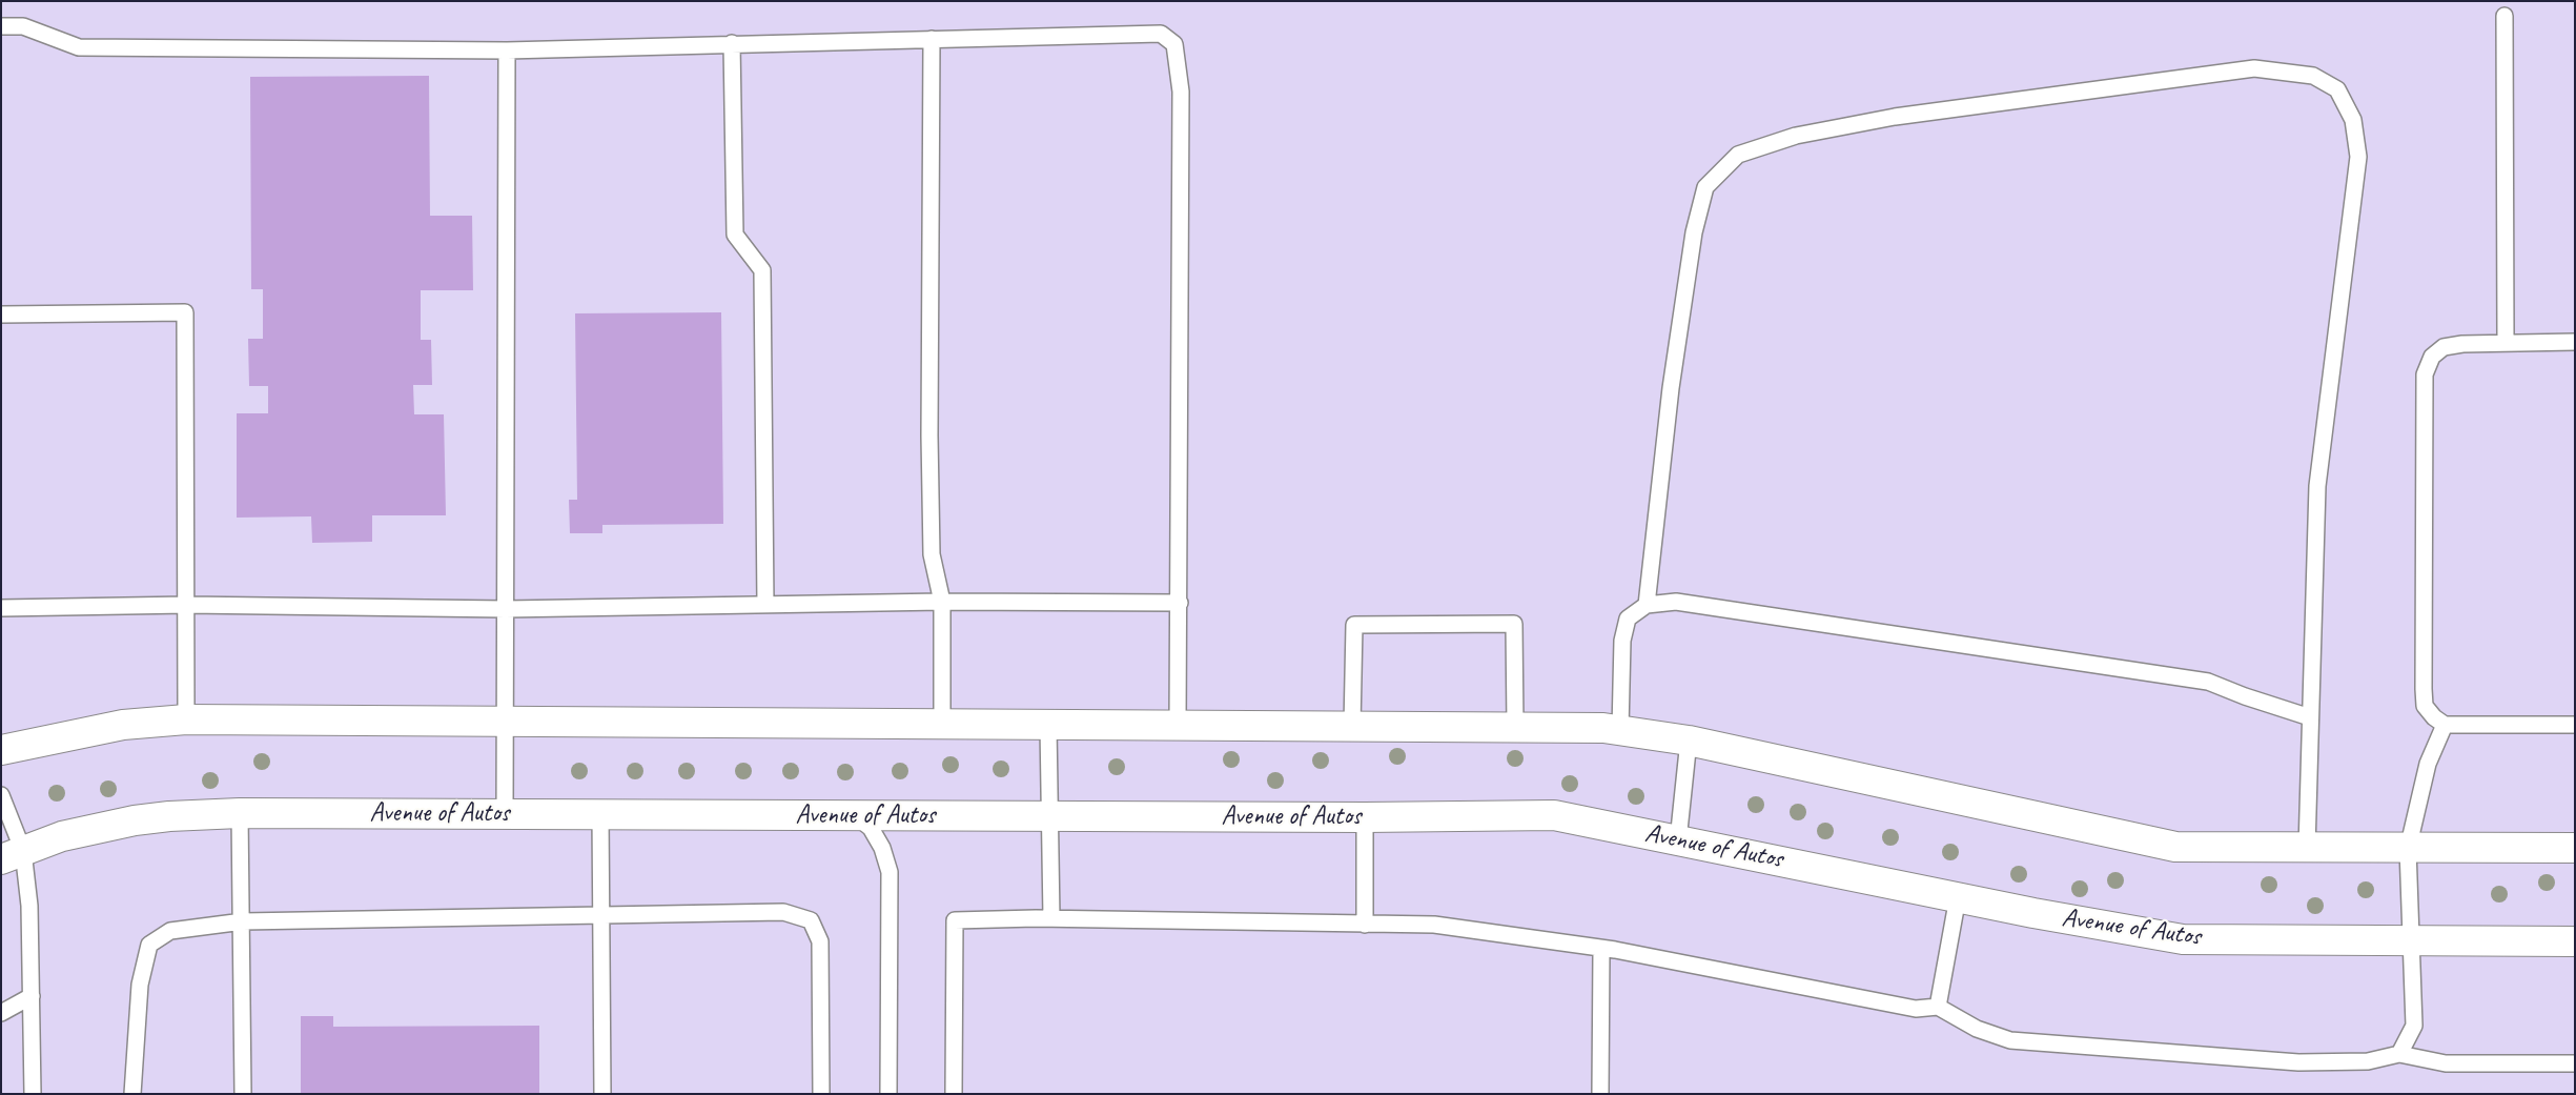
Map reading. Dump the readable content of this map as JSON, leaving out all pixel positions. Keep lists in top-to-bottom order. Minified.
{"streets":{"street":["Avenue of Autos"]}}
